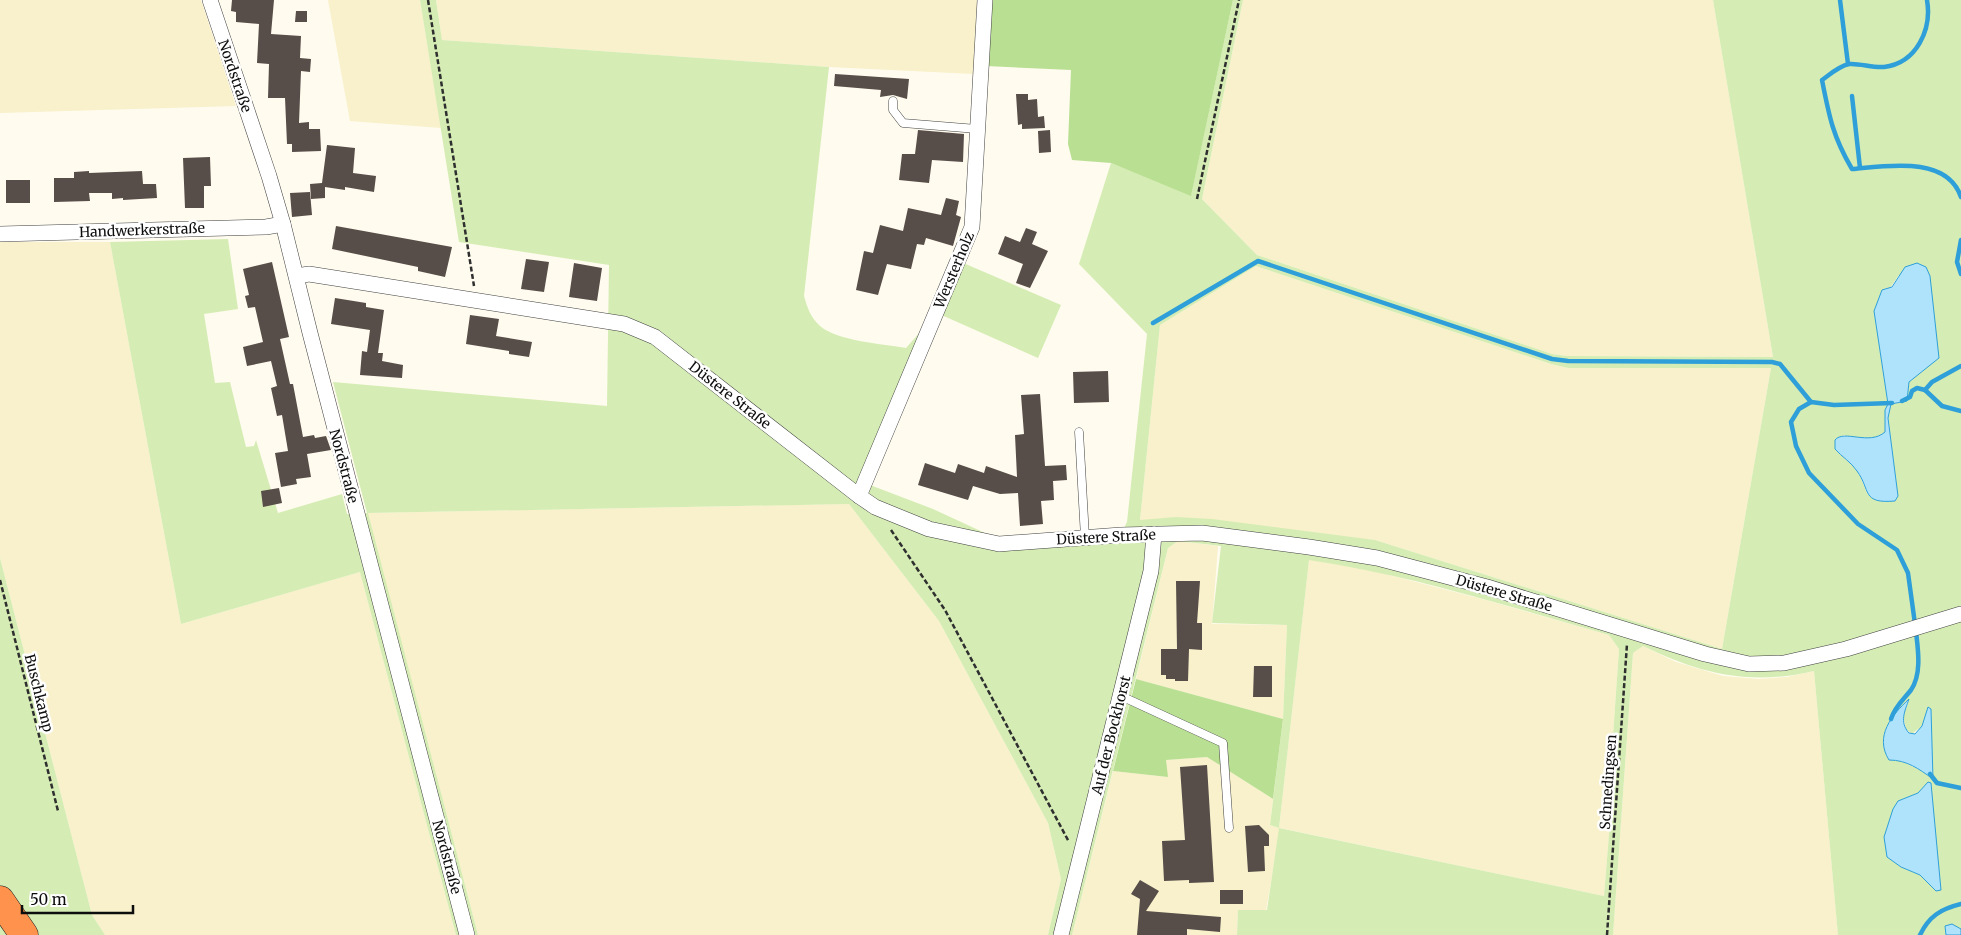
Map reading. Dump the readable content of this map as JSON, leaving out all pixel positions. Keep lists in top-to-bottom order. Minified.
{"streets":{"street":["Nordstraße","Handwerkerstraße","Wersterholz","Düstere Straße","Auf der Bockhorst"],"path":["Buschkamp","Schnedingsen"]},"crossings":[["Nordstraße","Handwerkerstraße"],["Nordstraße","Düstere Straße"],["Wersterholz","Düstere Straße"],["Düstere Straße","Auf der Bockhorst"],["Düstere Straße","Schnedingsen"]],"scale_bar":"50 m"}
